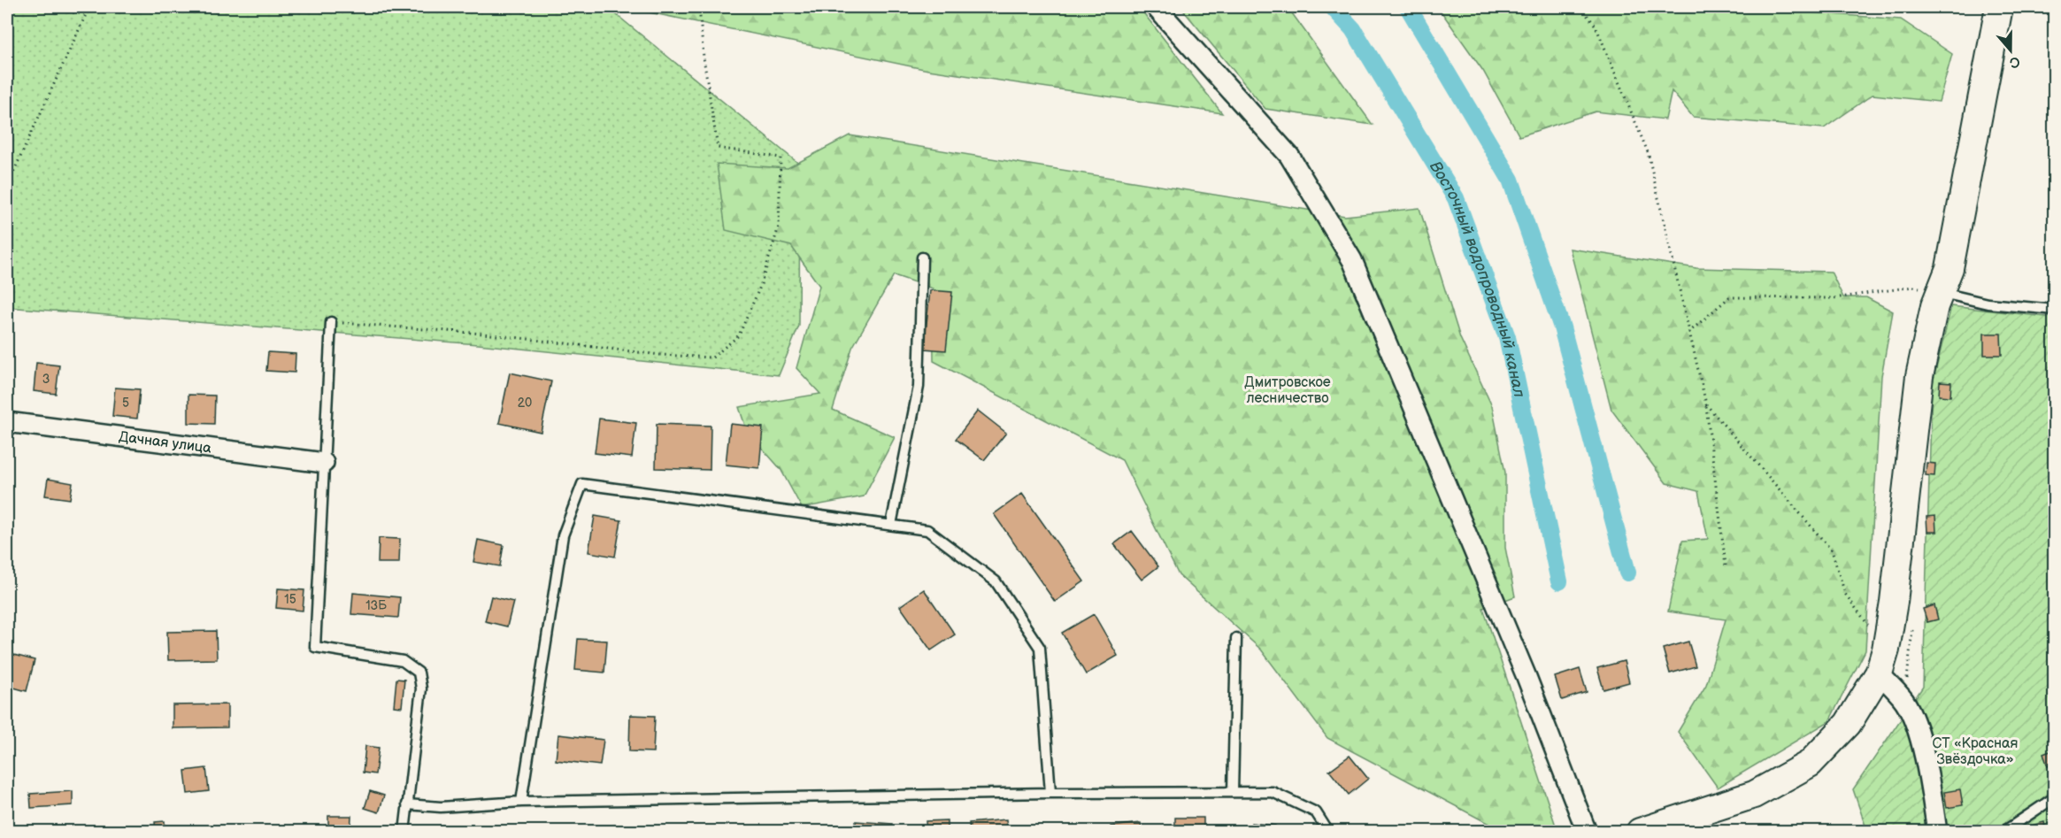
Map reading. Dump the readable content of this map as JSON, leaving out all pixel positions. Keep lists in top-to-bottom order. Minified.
{"streets":{"street":["Дачная улица"]},"water":["Восточный водопроводный канал"],"parks":["Дмитровское лесничество","СТ «Красная Звёздочка»"],"house_numbers":["3","5","20","15","13Б"],"north":"bottom"}
